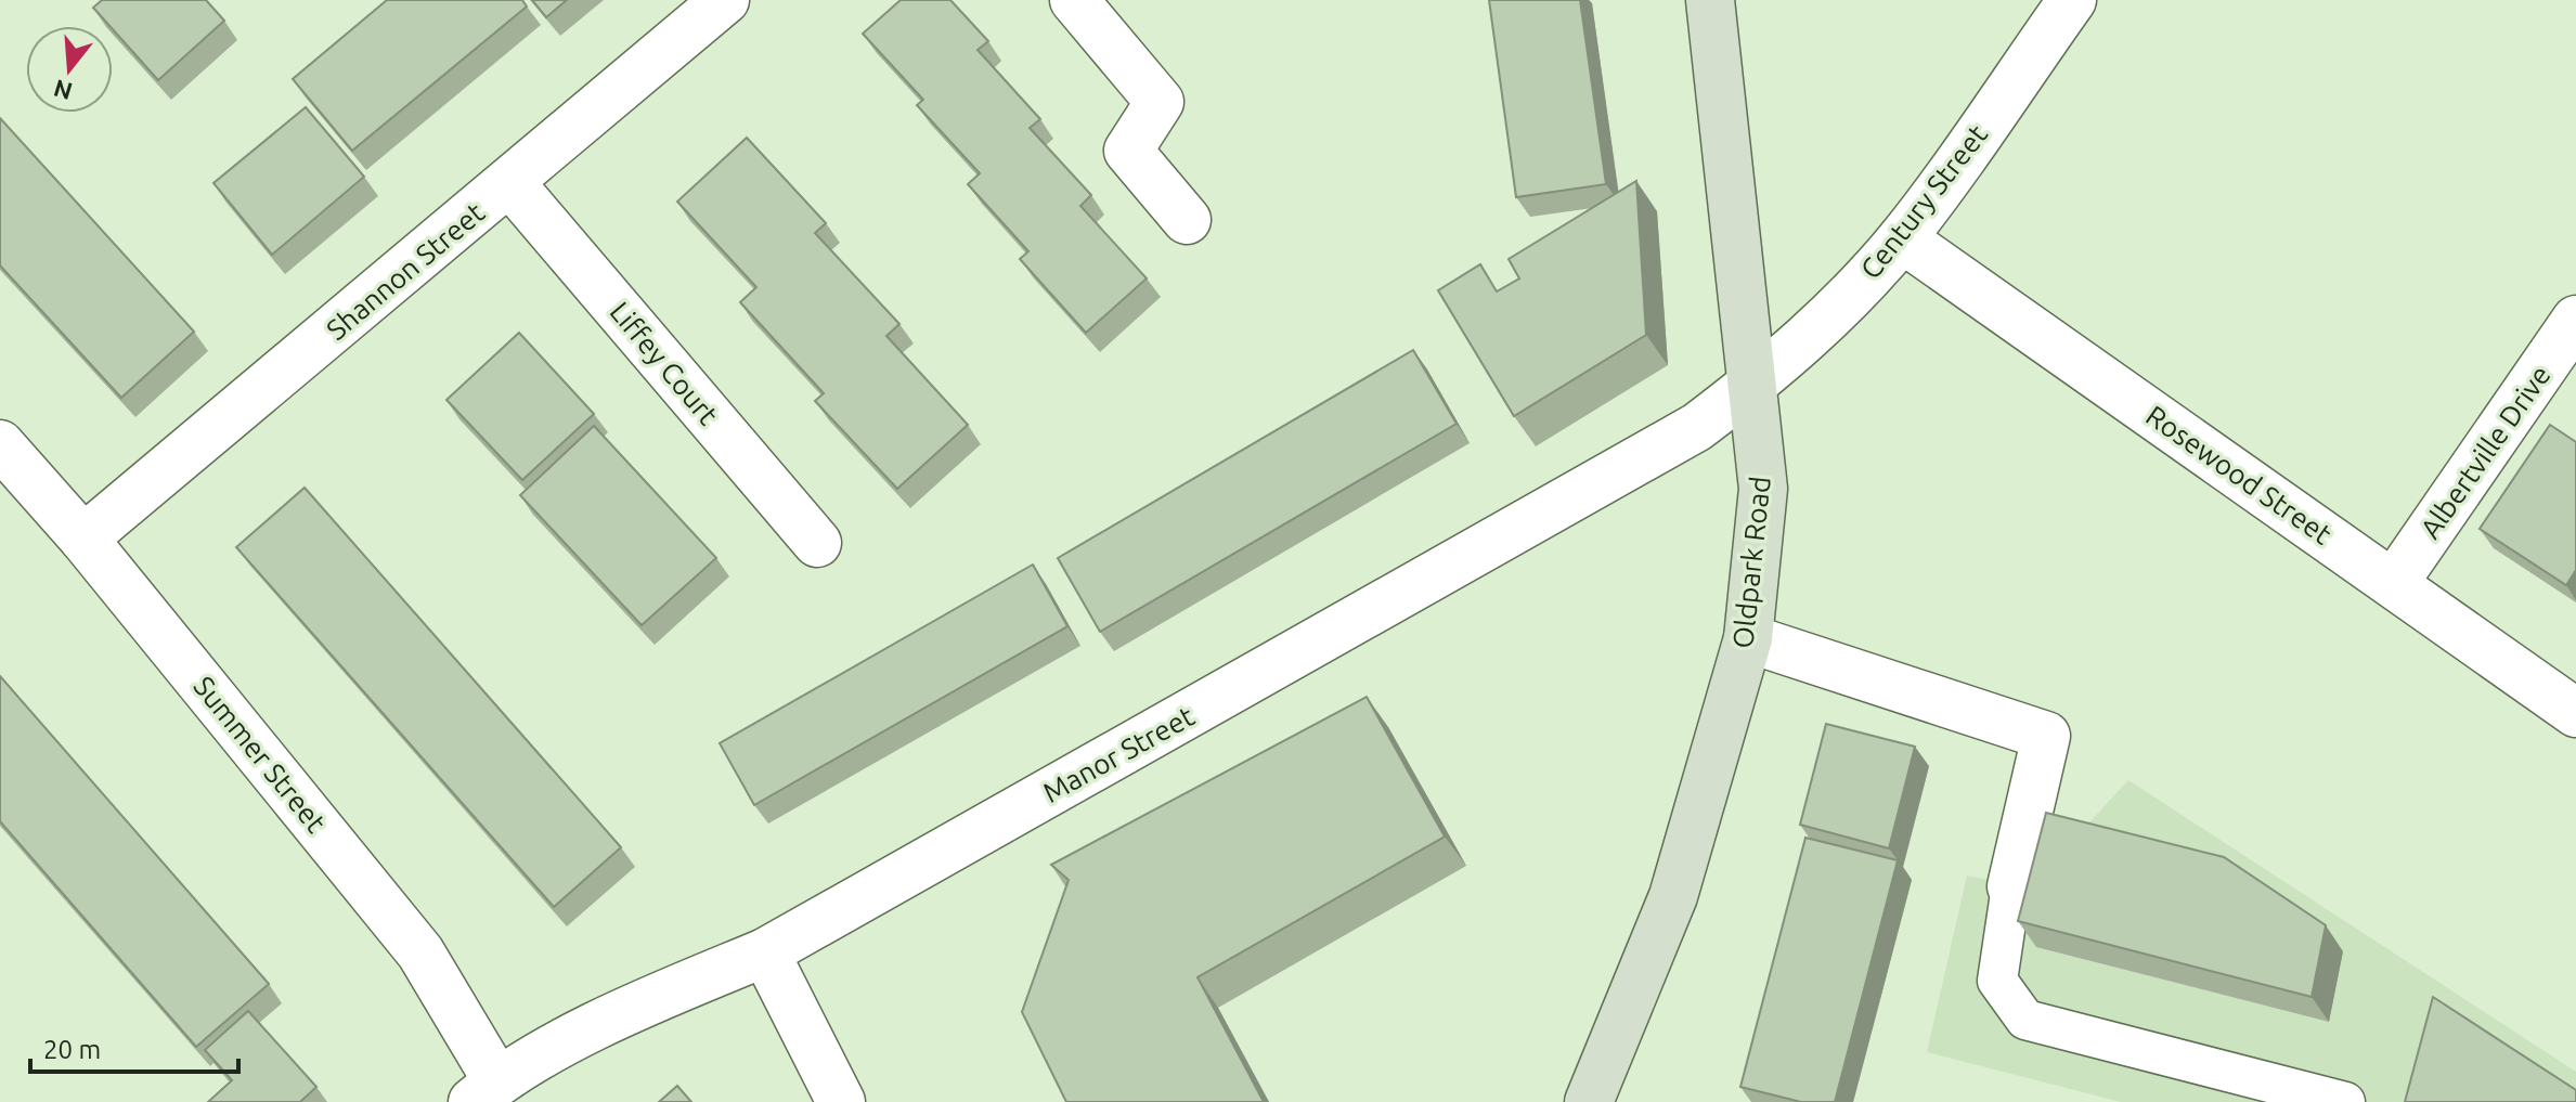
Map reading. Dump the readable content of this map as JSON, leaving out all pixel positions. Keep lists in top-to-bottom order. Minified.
{"streets":{"main road":["Oldpark Road"],"street":["Century Street","Shannon Street","Liffey Court","Albertville Drive","Rosewood Street","Summer Street","Manor Street"]},"crossings":[["Century Street","Rosewood Street"],["Century Street","Oldpark Road"],["Century Street","Manor Street"],["Shannon Street","Liffey Court"],["Shannon Street","Summer Street"],["Albertville Drive","Rosewood Street"],["Oldpark Road","Manor Street"],["Summer Street","Manor Street"]],"scale_bar":"20 m","north":"bottom"}
